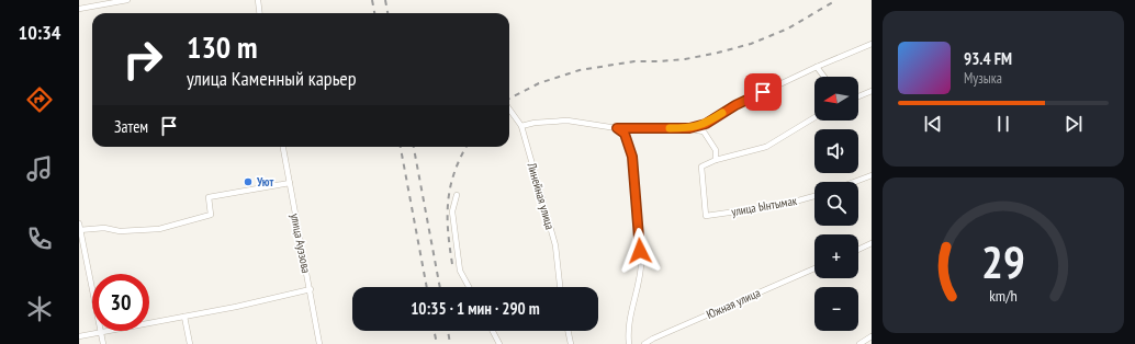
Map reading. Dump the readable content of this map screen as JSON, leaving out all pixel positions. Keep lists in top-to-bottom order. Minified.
{"streets":{"street":["Линейная улица","улица Ынтымак","улица Ауэзова","Южная улица"]},"places":["Уют"],"north":"left","page":{"tabs":"10:34","turn":["130 m","улица Каменный карьер"],"song":["93.4 FM","Музыка"],"map_buttons":["+","−"],"then":"Затем","limit":"30","trip":"10:35 · 1 мин · 290 m","gauge":["29","km/h"]}}
